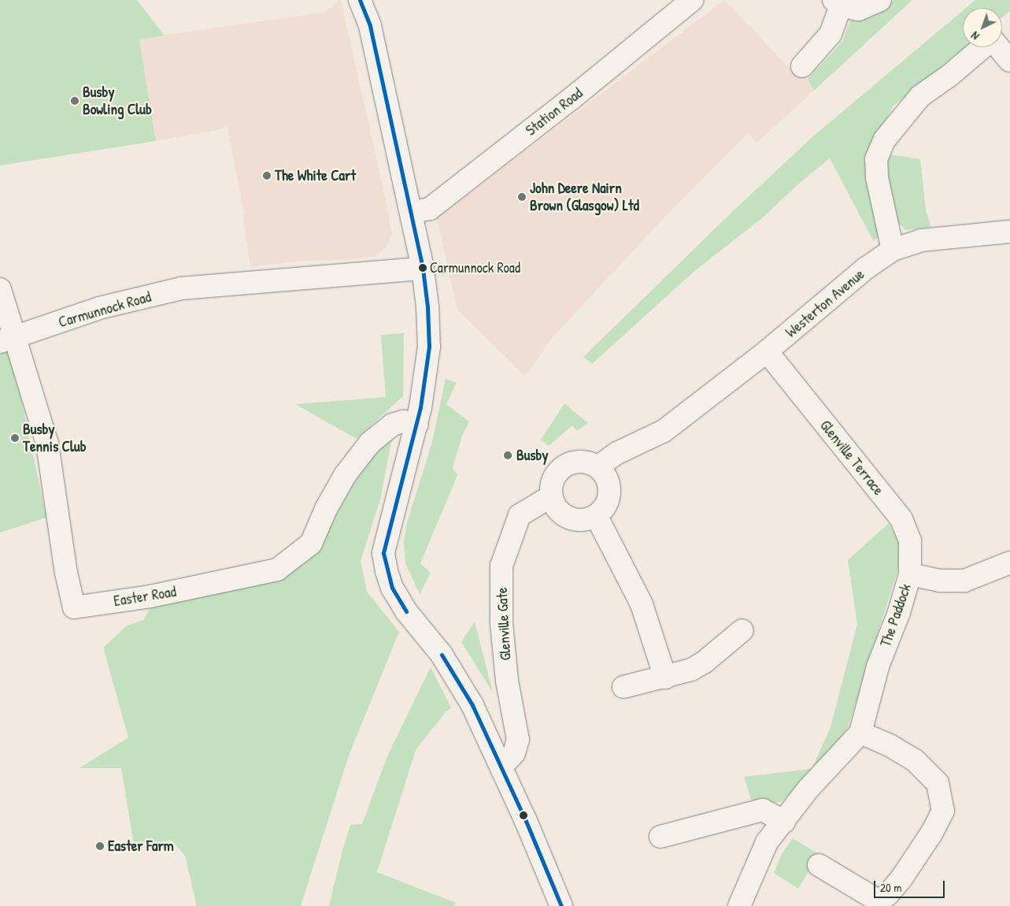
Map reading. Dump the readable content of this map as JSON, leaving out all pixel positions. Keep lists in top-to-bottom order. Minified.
{"streets":{"street":["Station Road","Westerton Avenue","Carmunnock Road","Glenville Terrace","Easter Road","The Paddock","Glenville Gate"]},"crossings":[["Westerton Avenue","Glenville Terrace"],["Westerton Avenue","Glenville Gate"],["Carmunnock Road","Easter Road"],["Glenville Terrace","The Paddock"]],"places":["Busby Bowling Club","The White Cart","John Deere Nairn Brown (Glasgow) Ltd","Carmunnock Road","Busby Tennis Club","Busby","Easter Farm"],"scale_bar":"20 m","north":"bottom left"}
